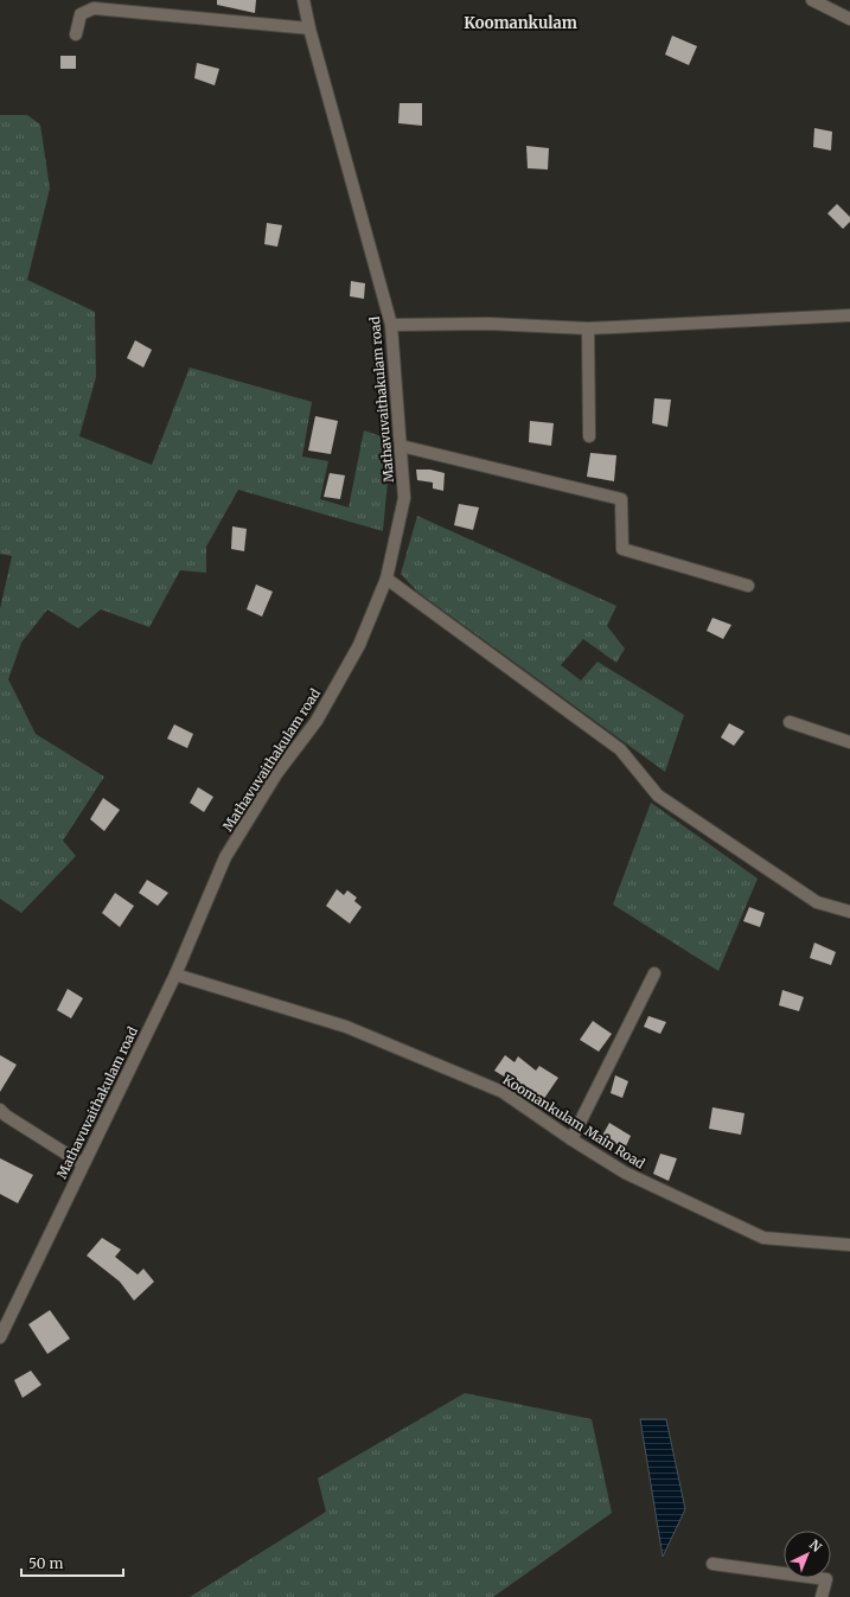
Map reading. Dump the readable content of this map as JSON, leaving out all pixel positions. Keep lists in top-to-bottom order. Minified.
{"streets":{"street":["Mathavuvaithakulam road","Koomankulam Main Road"]},"crossings":[["Mathavuvaithakulam road","Koomankulam Main Road"]],"districts":["Koomankulam"],"scale_bar":"50 m","north":"top right"}
